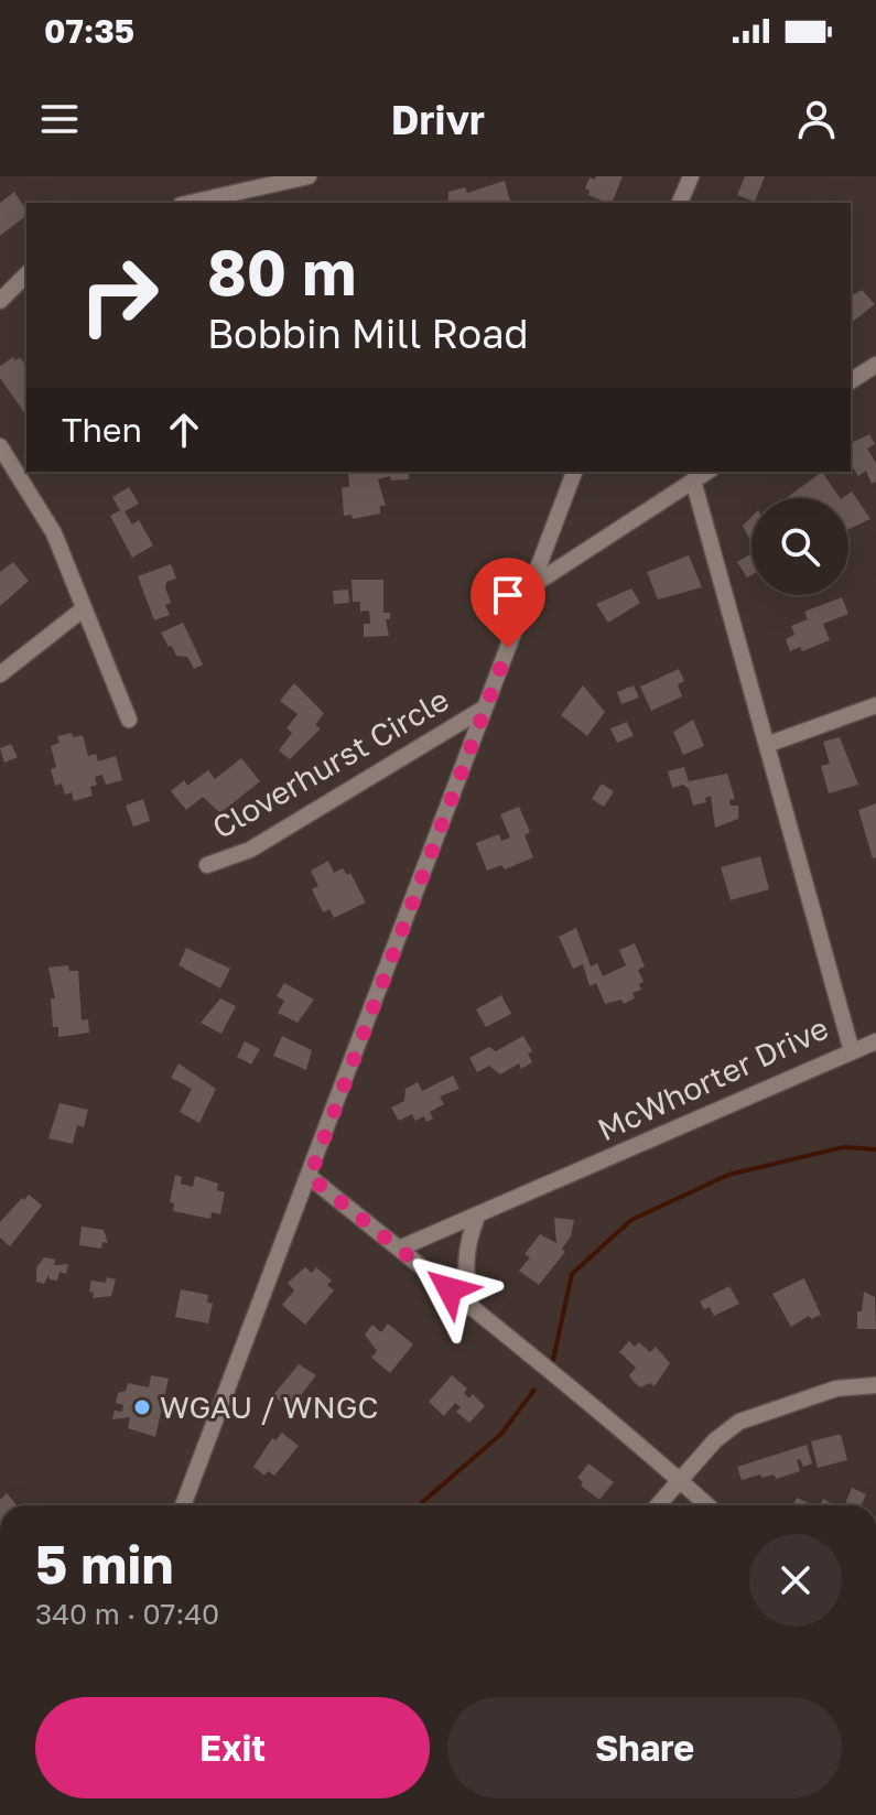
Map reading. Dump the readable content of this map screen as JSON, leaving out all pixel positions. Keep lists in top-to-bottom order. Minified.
{"streets":{"street":["Cloverhurst Circle","McWhorter Drive"]},"places":["WGAU / WNGC"],"page":{"status":"07:35","header":"Drivr","turn":["80 m","Bobbin Mill Road"],"then":"Then","heading":["5 min","340 m · 07:40"],"buttons":["Exit","Share"]}}
